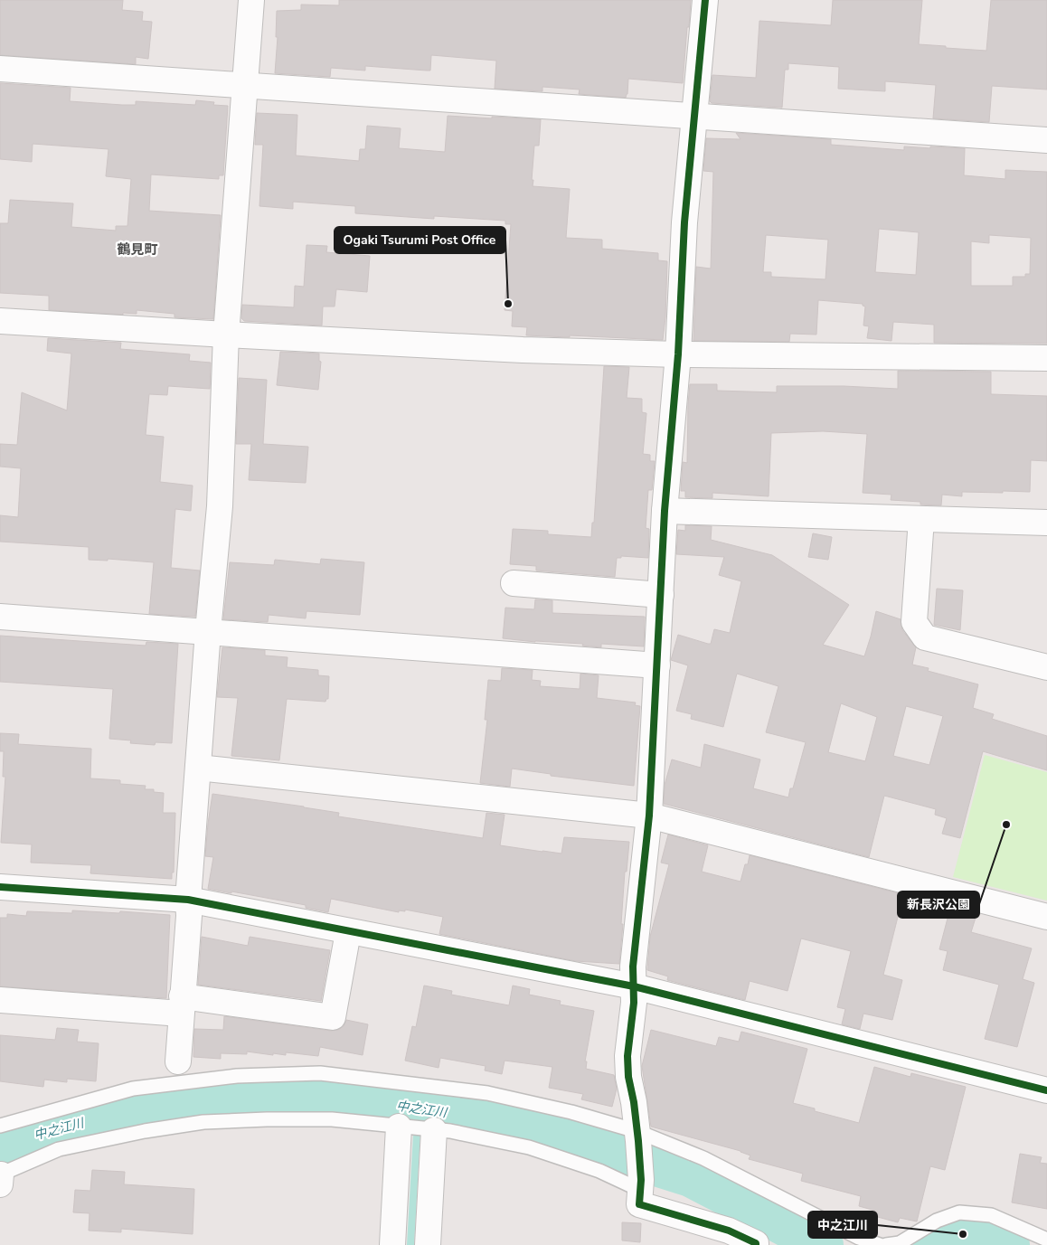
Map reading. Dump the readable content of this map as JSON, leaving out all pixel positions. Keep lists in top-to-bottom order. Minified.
{"districts":["鶴見町"],"water":["中之江川"],"places":["Ogaki Tsurumi Post Office","新長沢公園","中之江川"]}
